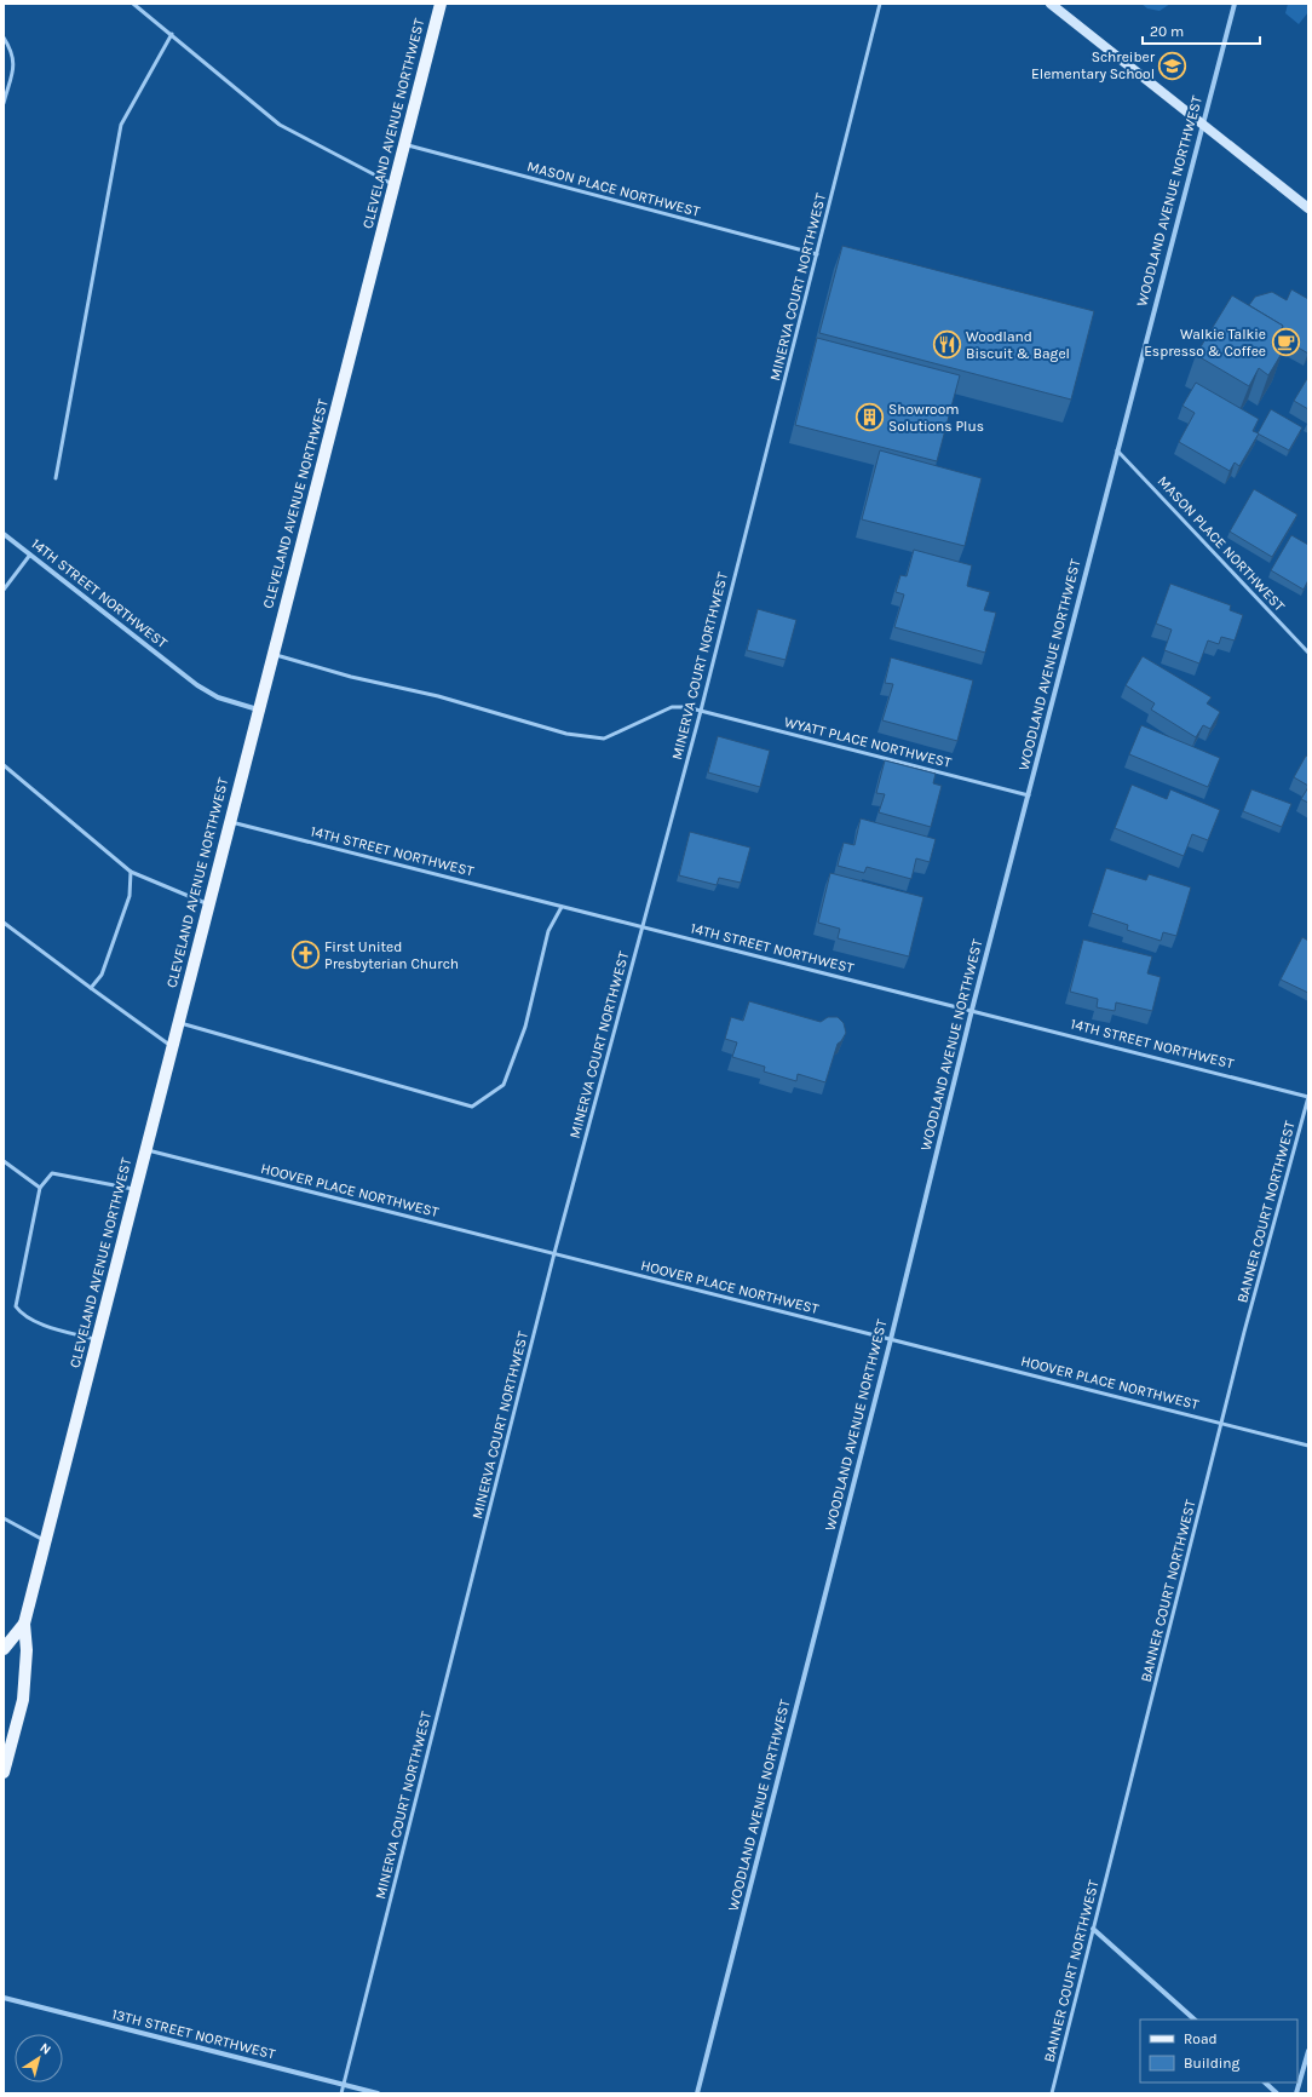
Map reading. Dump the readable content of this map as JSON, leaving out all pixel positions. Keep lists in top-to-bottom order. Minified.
{"streets":{"main road":["CLEVELAND AVENUE NORTHWEST"],"street":["WOODLAND AVENUE NORTHWEST","14TH STREET NORTHWEST","13TH STREET NORTHWEST"],"lane":["MASON PLACE NORTHWEST","MINERVA COURT NORTHWEST","WYATT PLACE NORTHWEST","HOOVER PLACE NORTHWEST","BANNER COURT NORTHWEST"]},"crossings":[["CLEVELAND AVENUE NORTHWEST","MASON PLACE NORTHWEST"],["CLEVELAND AVENUE NORTHWEST","14TH STREET NORTHWEST"],["CLEVELAND AVENUE NORTHWEST","WYATT PLACE NORTHWEST"],["CLEVELAND AVENUE NORTHWEST","HOOVER PLACE NORTHWEST"],["MASON PLACE NORTHWEST","WOODLAND AVENUE NORTHWEST"],["MASON PLACE NORTHWEST","MINERVA COURT NORTHWEST"],["WOODLAND AVENUE NORTHWEST","14TH STREET NORTHWEST"],["WOODLAND AVENUE NORTHWEST","WYATT PLACE NORTHWEST"],["WOODLAND AVENUE NORTHWEST","HOOVER PLACE NORTHWEST"],["MINERVA COURT NORTHWEST","14TH STREET NORTHWEST"],["MINERVA COURT NORTHWEST","WYATT PLACE NORTHWEST"],["MINERVA COURT NORTHWEST","HOOVER PLACE NORTHWEST"],["MINERVA COURT NORTHWEST","13TH STREET NORTHWEST"],["14TH STREET NORTHWEST","BANNER COURT NORTHWEST"],["HOOVER PLACE NORTHWEST","BANNER COURT NORTHWEST"]],"places":{"school or university":["Schreiber Elementary School"],"cafe":["Walkie Talkie Espresso & Coffee"],"restaurant":["Woodland Biscuit & Bagel"],"building":["Showroom Solutions Plus"],"church":["First United Presbyterian Church"]},"legend":["Road","Building"],"scale_bar":"20 m","north":"top right"}
